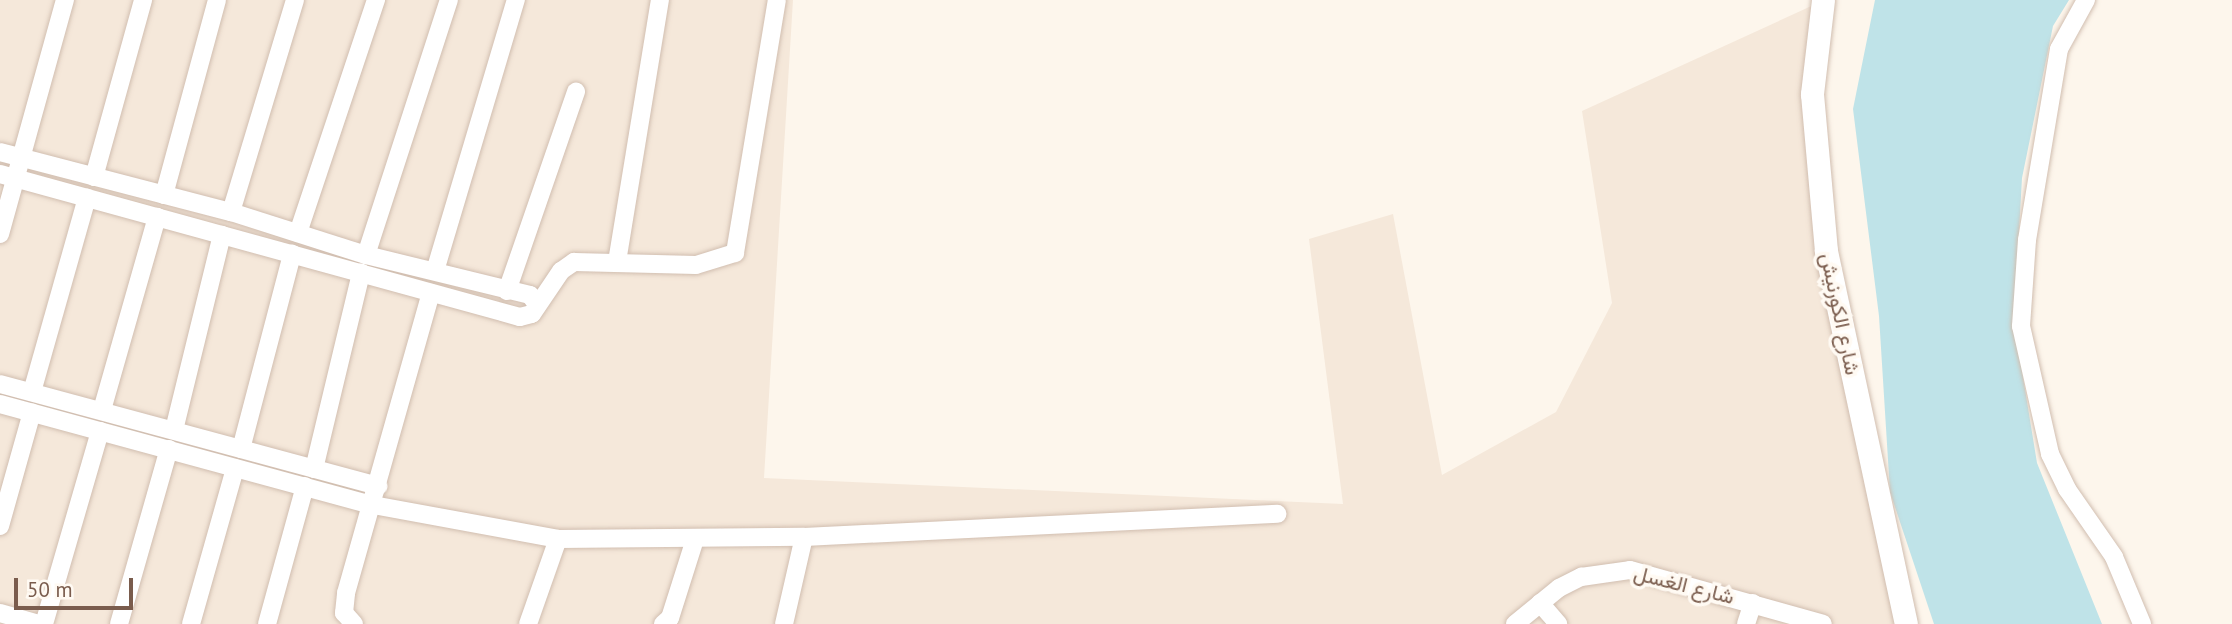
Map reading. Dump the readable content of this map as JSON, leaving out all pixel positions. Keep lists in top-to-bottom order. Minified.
{"streets":{"street":["شارع الكورنيش","شارع الغسل"]},"scale_bar":"50 m"}
